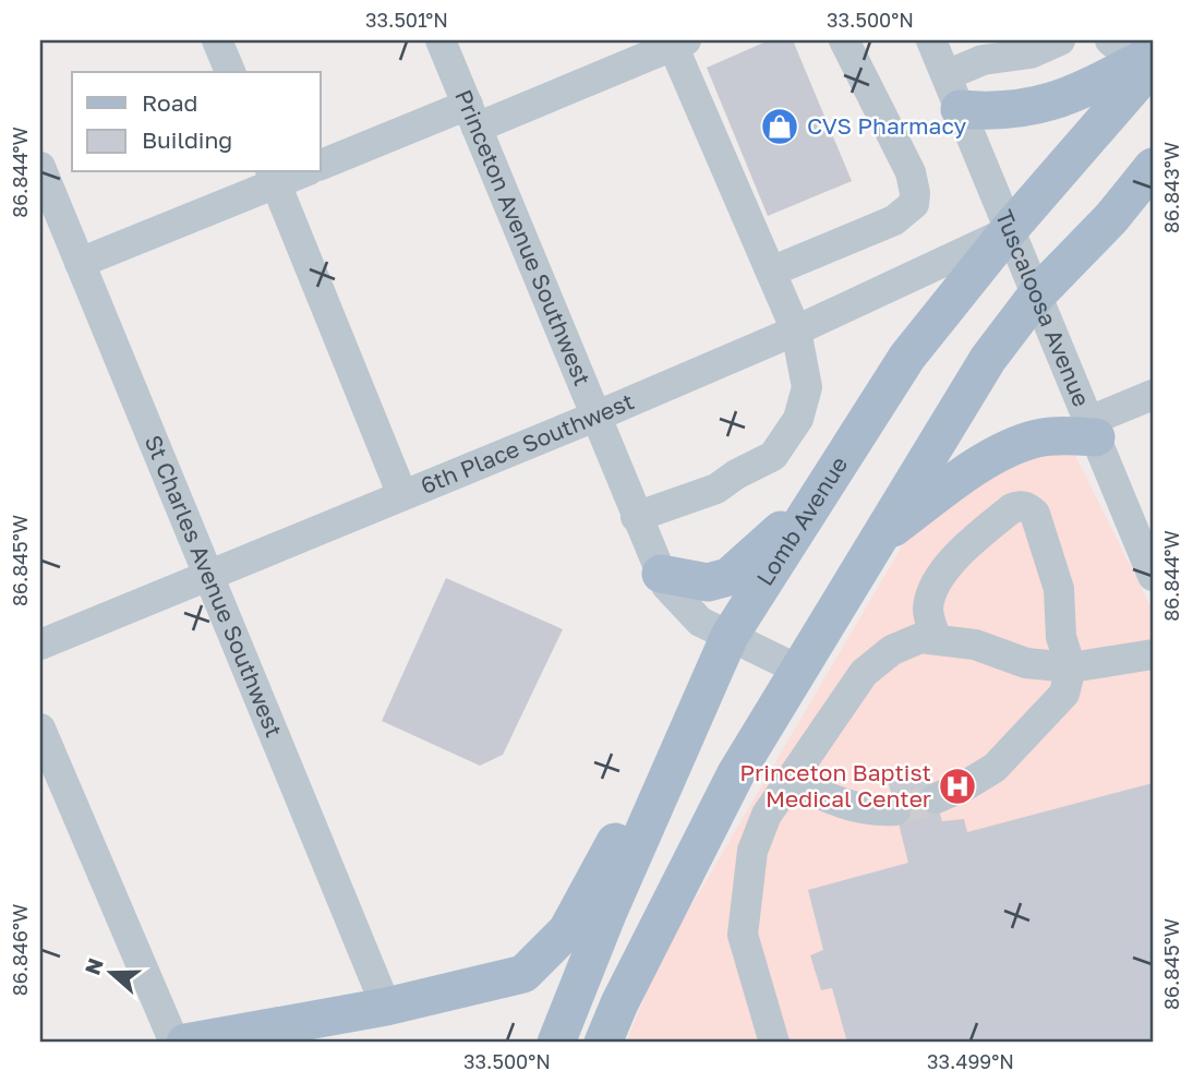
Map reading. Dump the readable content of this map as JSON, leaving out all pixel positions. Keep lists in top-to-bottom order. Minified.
{"streets":{"main road":["Lomb Avenue"],"street":["Princeton Avenue Southwest","Tuscaloosa Avenue","6th Place Southwest","St Charles Avenue Southwest"]},"crossings":[["Princeton Avenue Southwest","6th Place Southwest"],["Princeton Avenue Southwest","Lomb Avenue"],["Tuscaloosa Avenue","6th Place Southwest"],["Tuscaloosa Avenue","Lomb Avenue"],["6th Place Southwest","Lomb Avenue"],["6th Place Southwest","St Charles Avenue Southwest"]],"places":{"shop":["CVS Pharmacy"],"hospital":["Princeton Baptist Medical Center"]},"legend":["Road","Building"],"north":"left","coordinates":["33.501°N","33.500°N","86.844°W","86.843°W","86.845°W","86.846°W","33.499°N"]}
